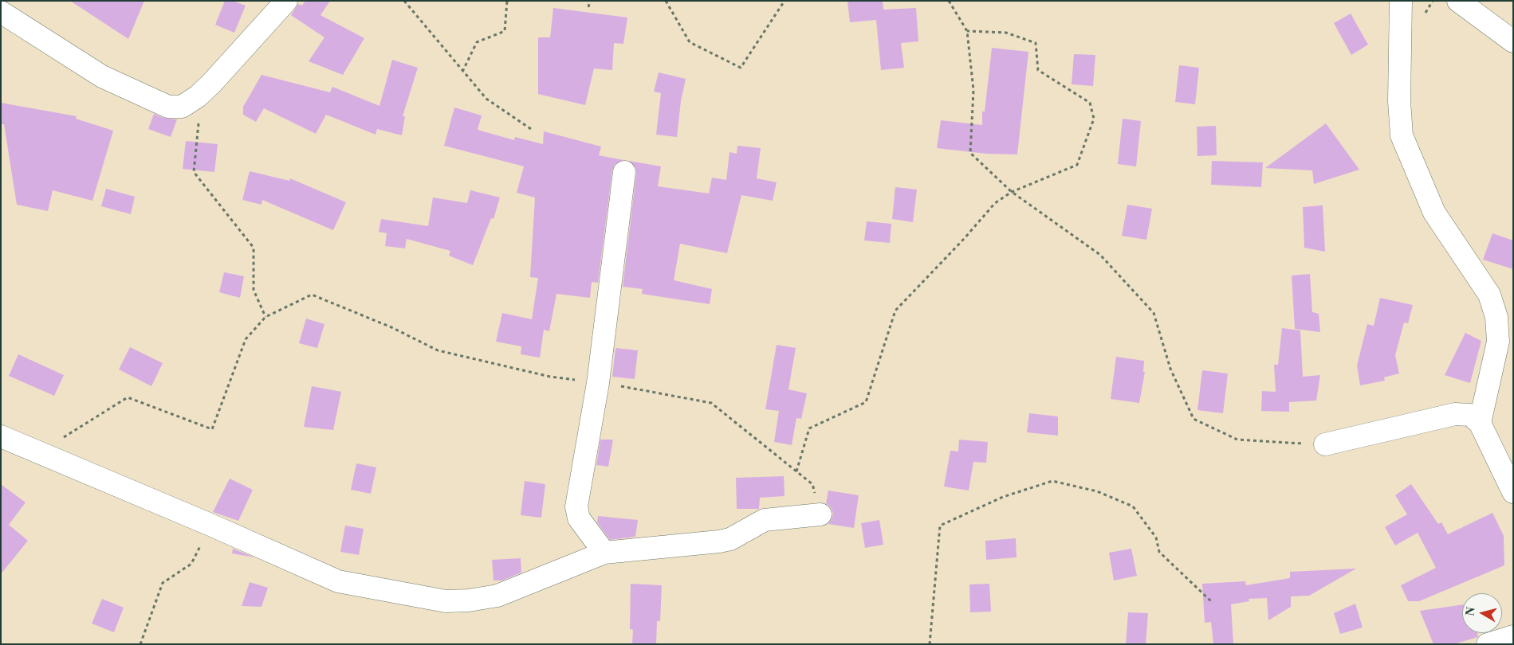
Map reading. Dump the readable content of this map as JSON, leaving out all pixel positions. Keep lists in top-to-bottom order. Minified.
{"north":"left"}
